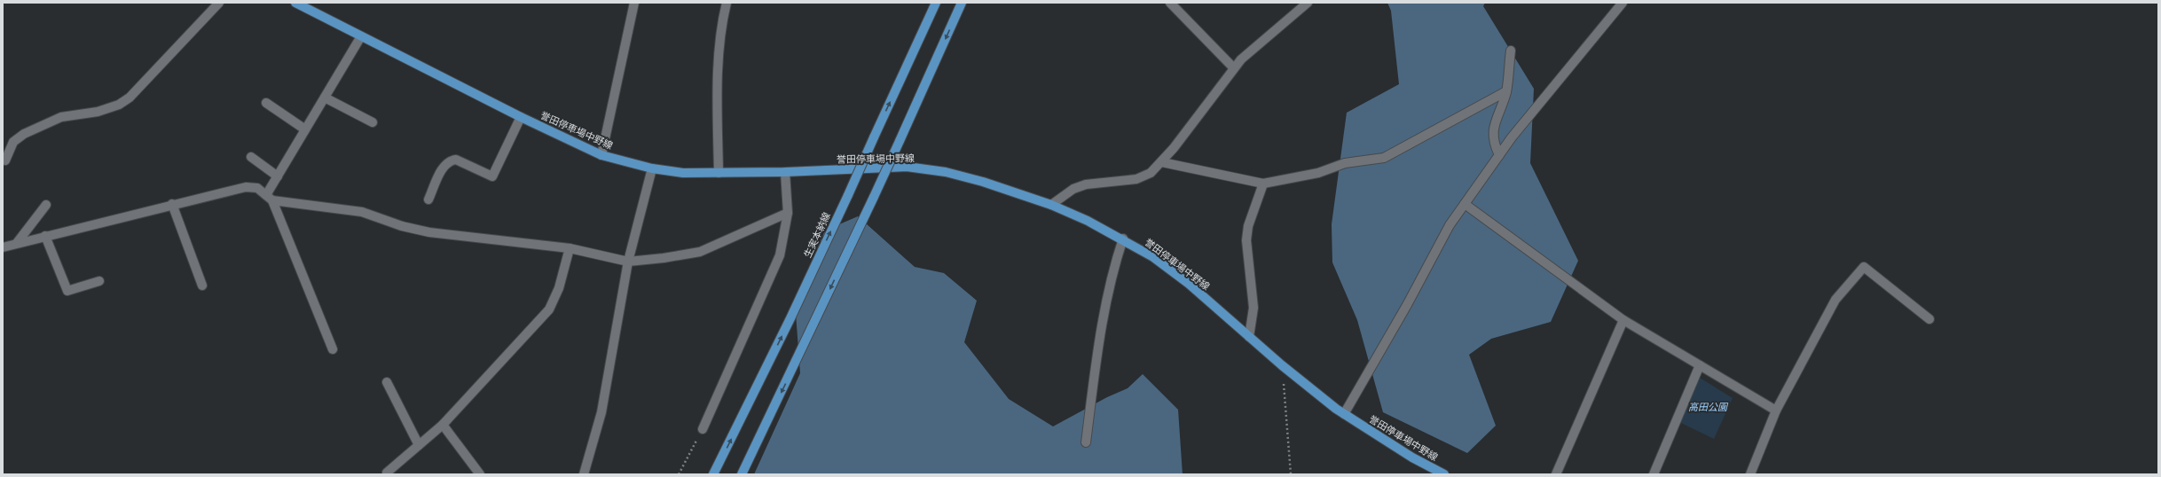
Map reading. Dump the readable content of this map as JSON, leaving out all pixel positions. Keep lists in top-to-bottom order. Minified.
{"streets":{"main road":["誉田停車場中野線","生実本納線"]},"parks":["高田公園"]}
